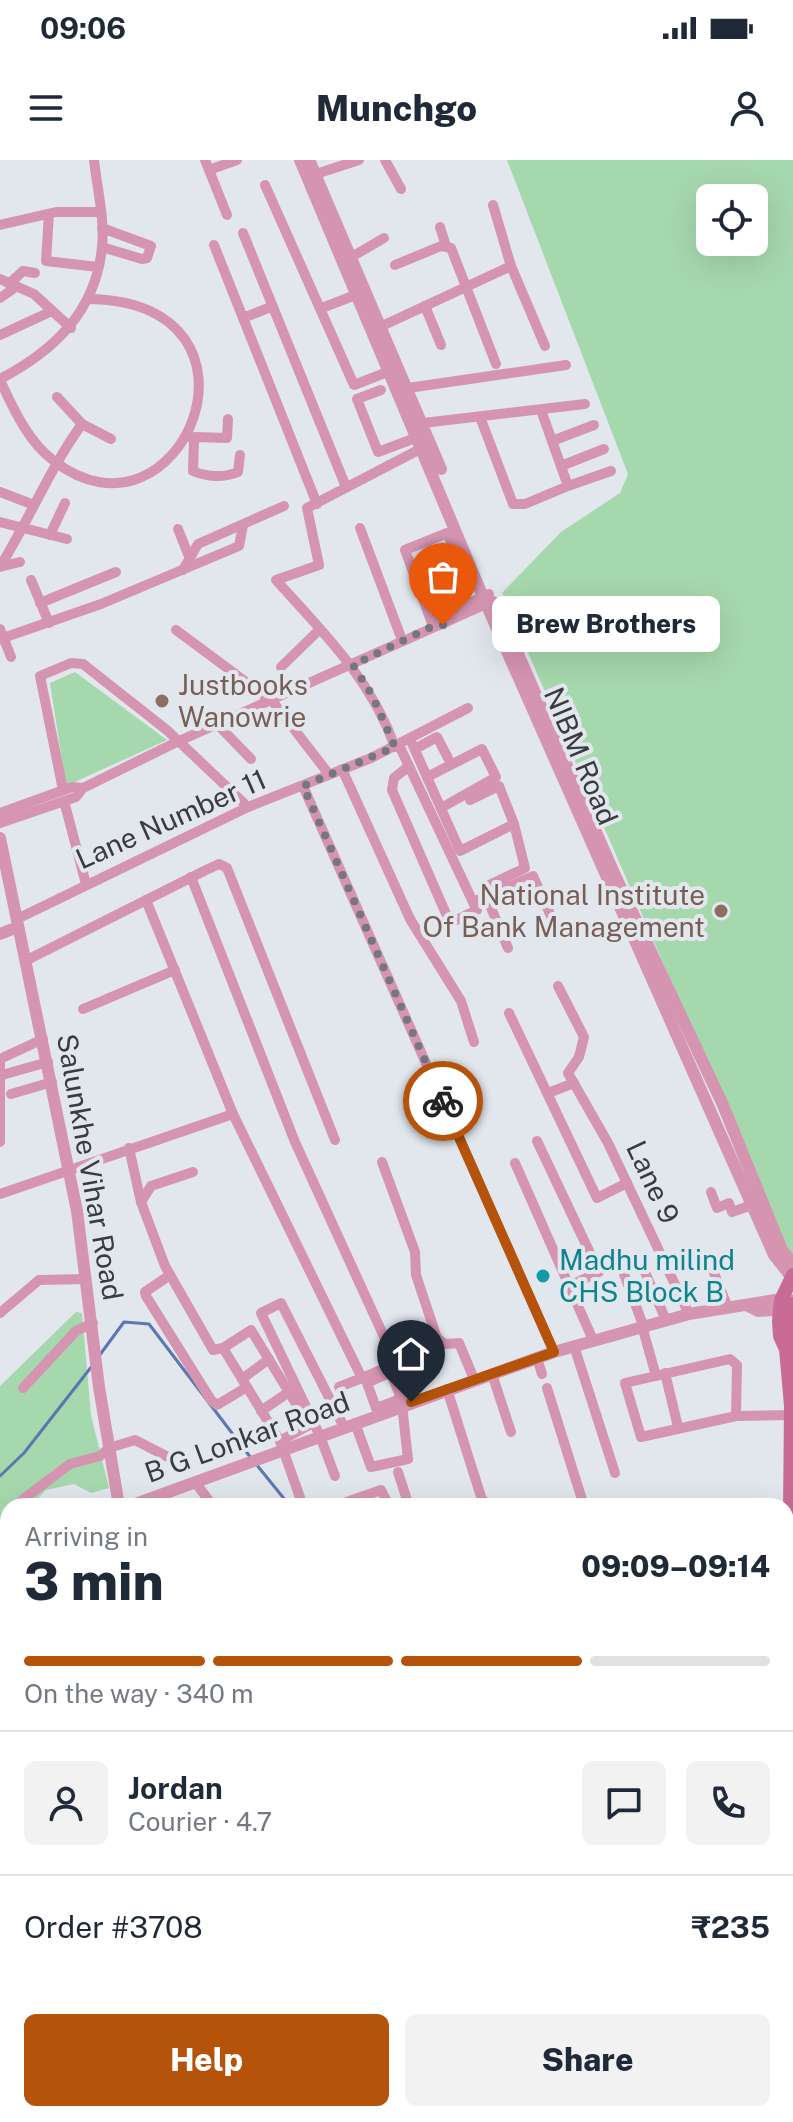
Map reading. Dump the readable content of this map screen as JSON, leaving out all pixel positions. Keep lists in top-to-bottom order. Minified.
{"streets":{"main road":["NIBM Road"],"street":["Lane Number 11","Salunkhe Vihar Road","Lane 9","B G Lonkar Road"]},"crossings":[["NIBM Road","B G Lonkar Road"],["Lane Number 11","Salunkhe Vihar Road"],["Lane 9","B G Lonkar Road"]],"places":["Brew Brothers","Justbooks Wanowrie","National Institute Of Bank Management","Madhu milind CHS Block B"],"page":{"status":"09:06","header":"Munchgo","bubble":"Brew Brothers","heading":["3 min","Arriving in","09:09–09:14"],"panel":["Jordan","Courier · 4.7","Order #3708","₹235"],"bar":"On the way · 340 m","buttons":["Help","Share"]}}
